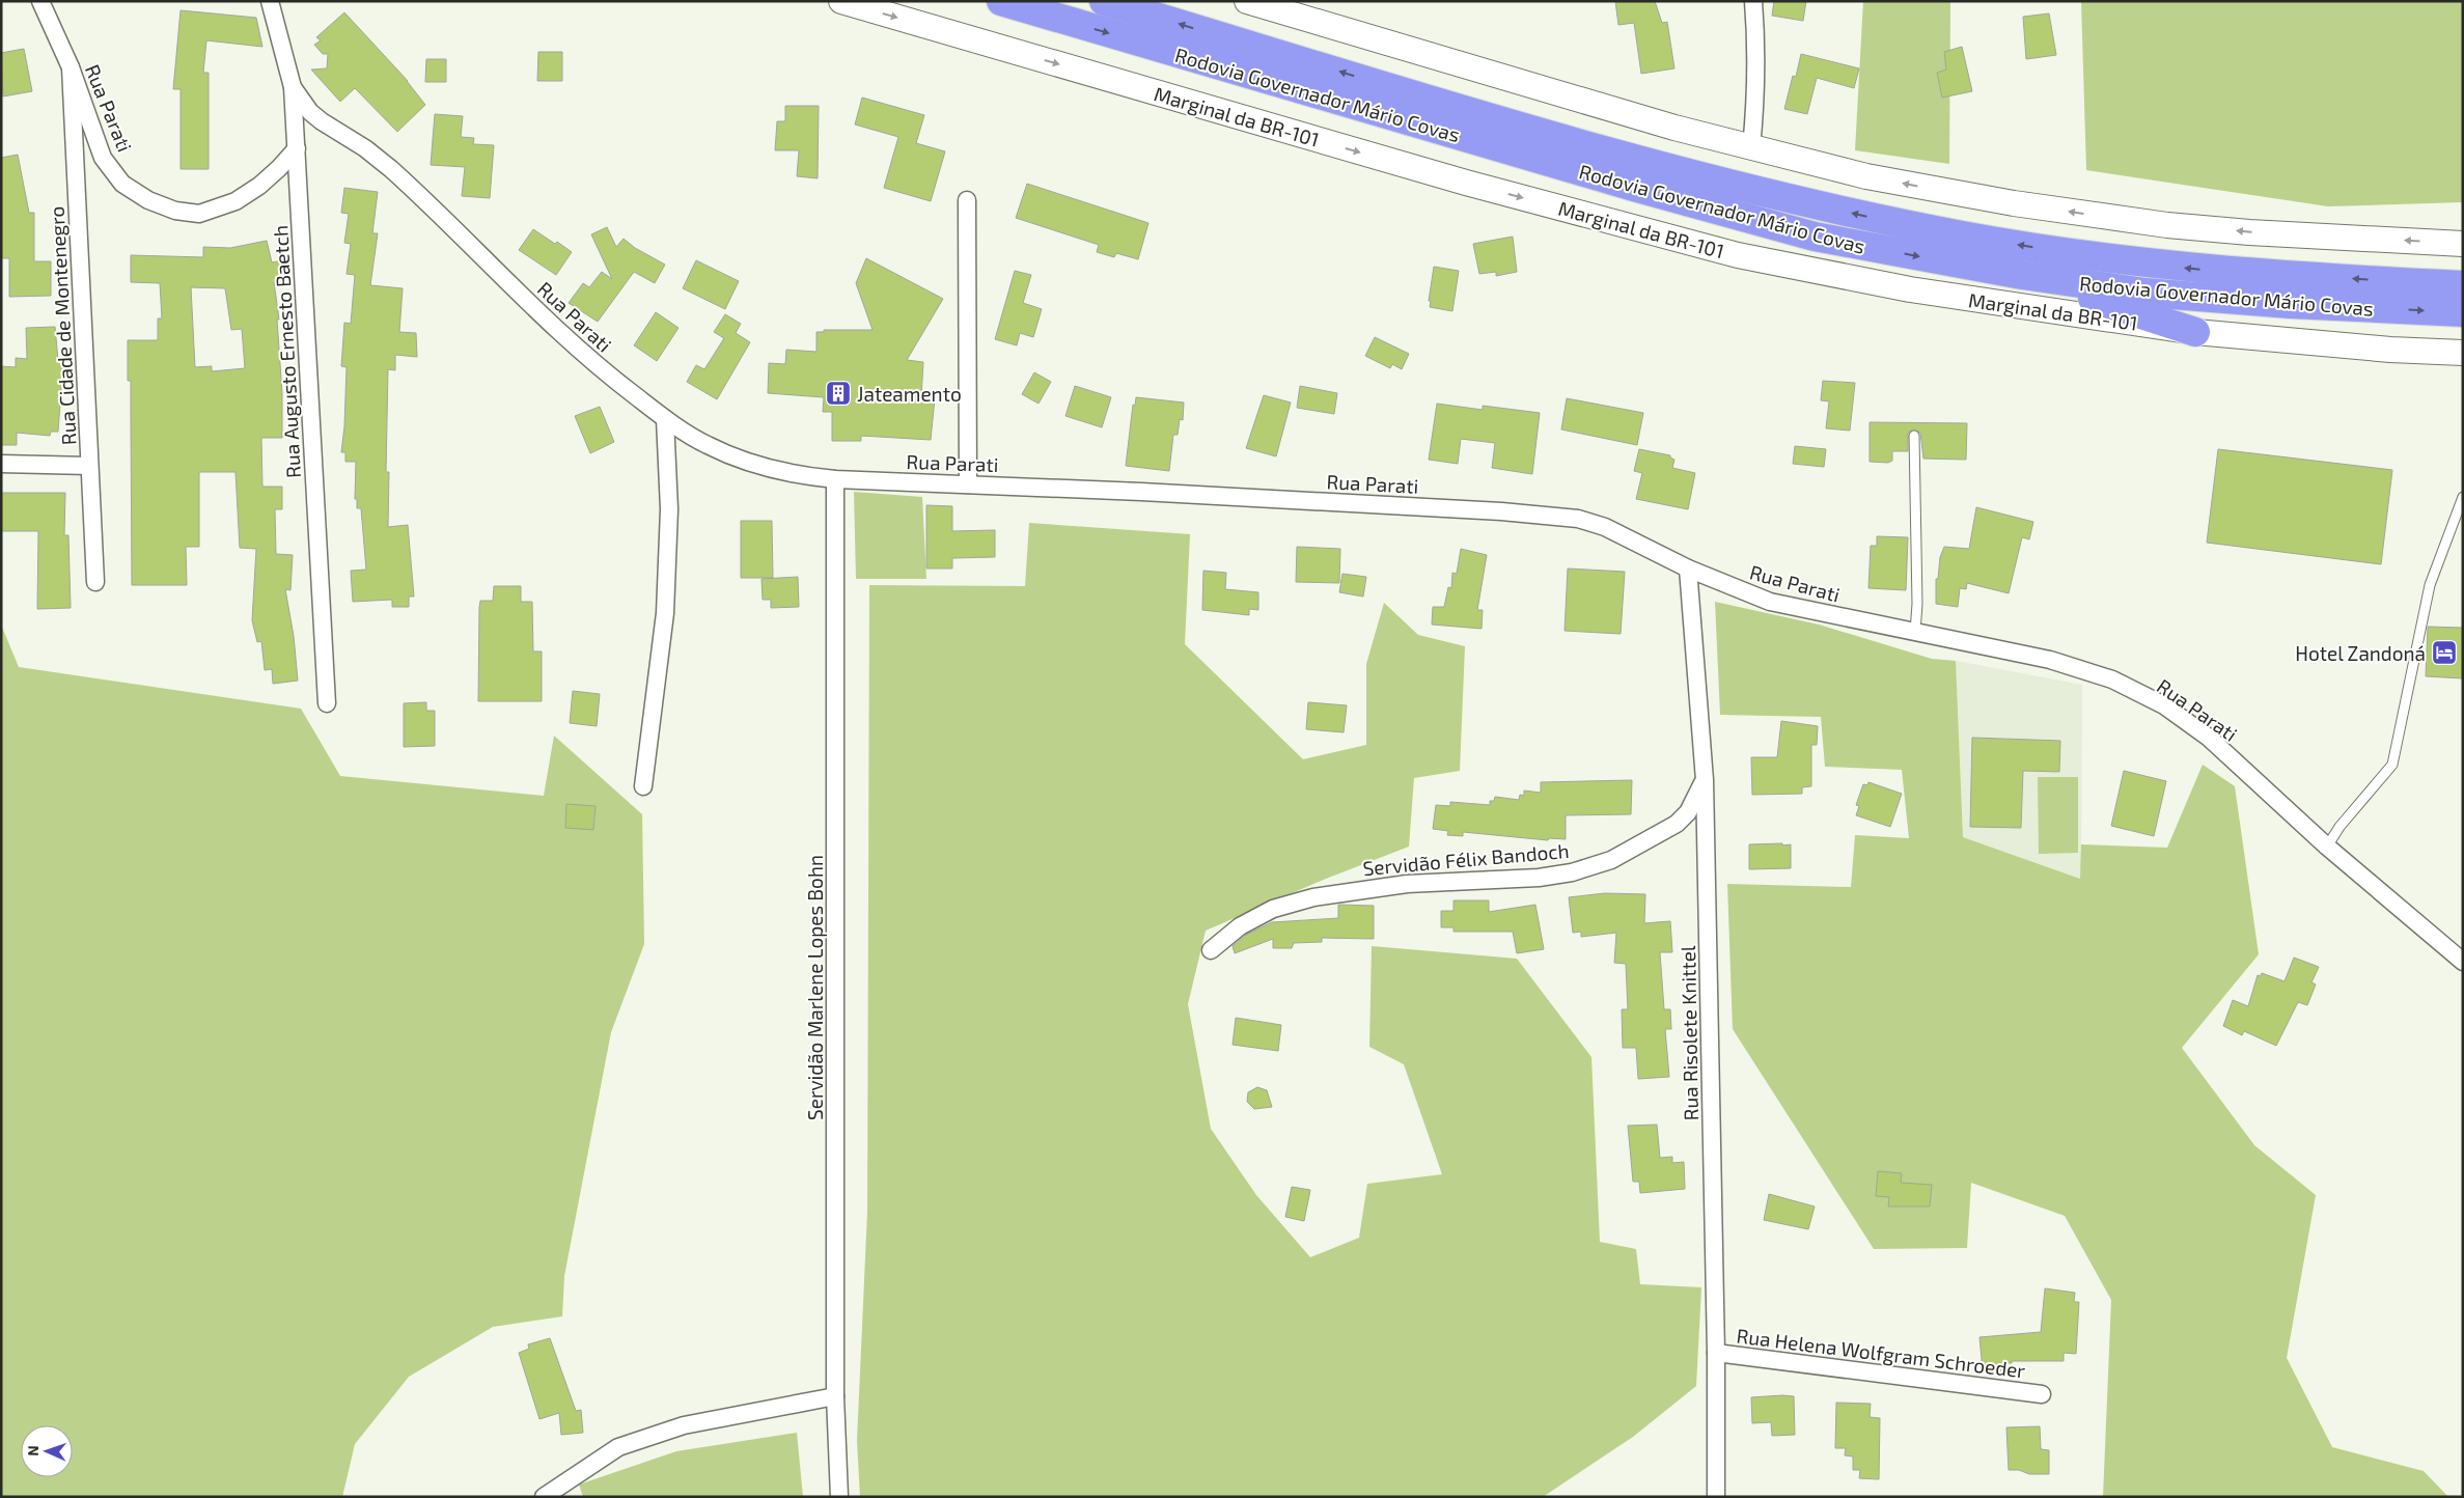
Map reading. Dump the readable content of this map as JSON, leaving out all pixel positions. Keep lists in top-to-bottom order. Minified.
{"streets":{"highway":["Rodovia Governador Mário Covas"],"main road":["Marginal da BR-101"],"street":["Rua Parati","Rua Cidade de Montenegro","Rua Augusto Ernesto Baetch","Servidão Félix Bandoch","Servidão Marlene Lopes Bohn","Rua Risolete Knittel","Rua Helena Wolfgram Schroeder"]},"crossings":[["Rua Parati","Rua Cidade de Montenegro"],["Rua Parati","Rua Augusto Ernesto Baetch"],["Rua Parati","Servidão Marlene Lopes Bohn"],["Rua Parati","Rua Risolete Knittel"],["Servidão Félix Bandoch","Rua Risolete Knittel"],["Rua Risolete Knittel","Rua Helena Wolfgram Schroeder"]],"places":{"building":["Jateamento"],"hotel":["Hotel Zandoná"]},"north":"left"}
